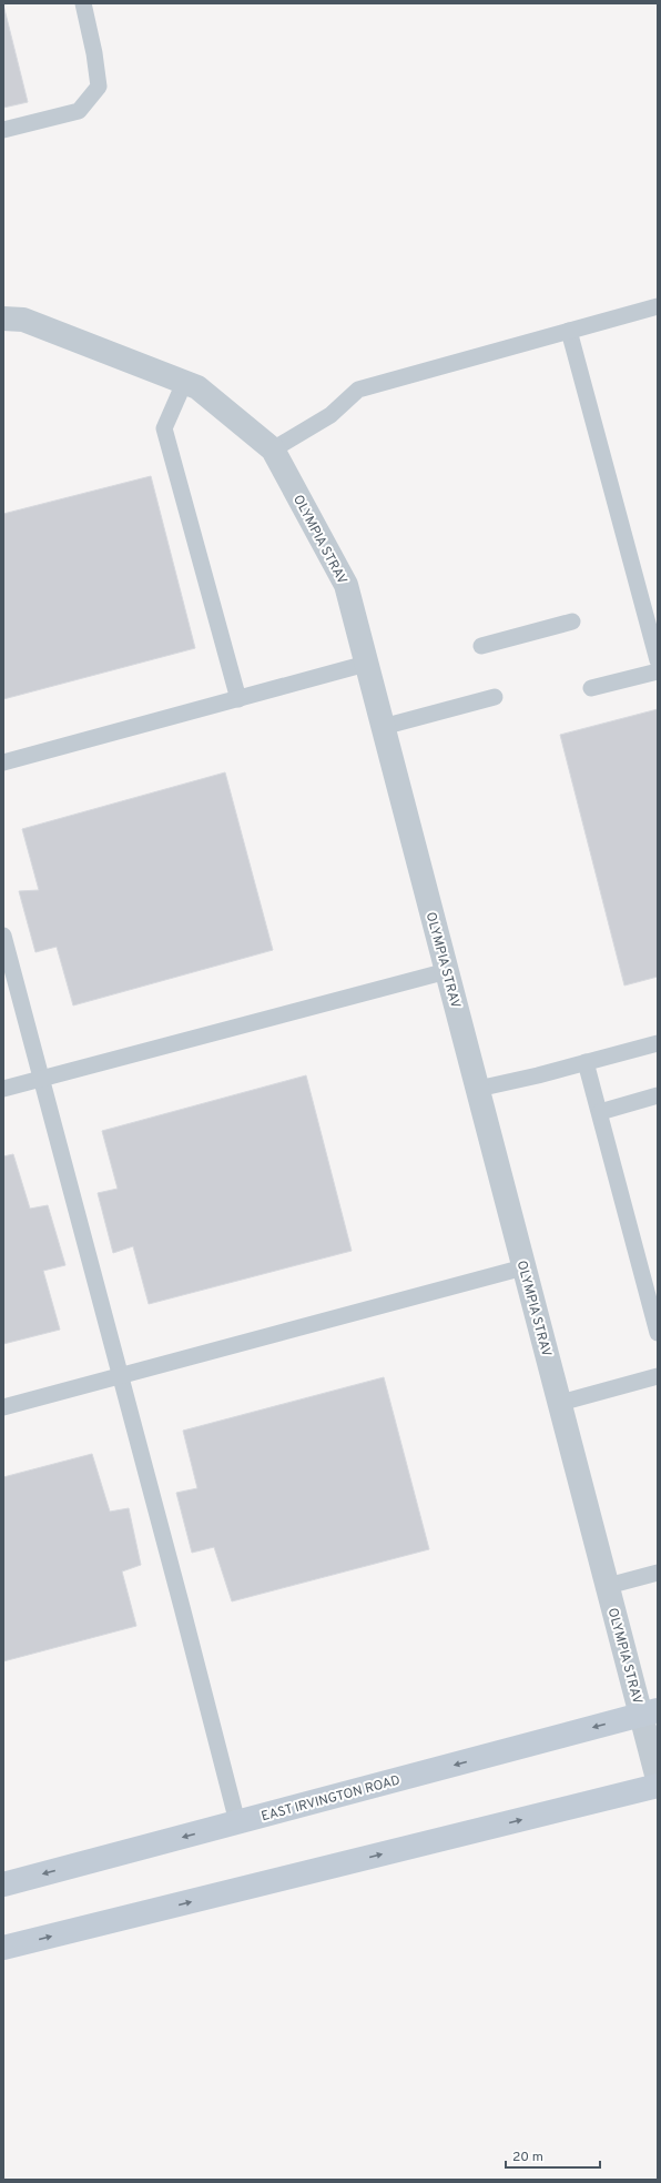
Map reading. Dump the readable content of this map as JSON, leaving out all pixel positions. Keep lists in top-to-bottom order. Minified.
{"streets":{"main road":["EAST IRVINGTON ROAD"],"street":["OLYMPIA STRAV"]},"crossings":[["OLYMPIA STRAV","EAST IRVINGTON ROAD"]],"scale_bar":"20 m"}
